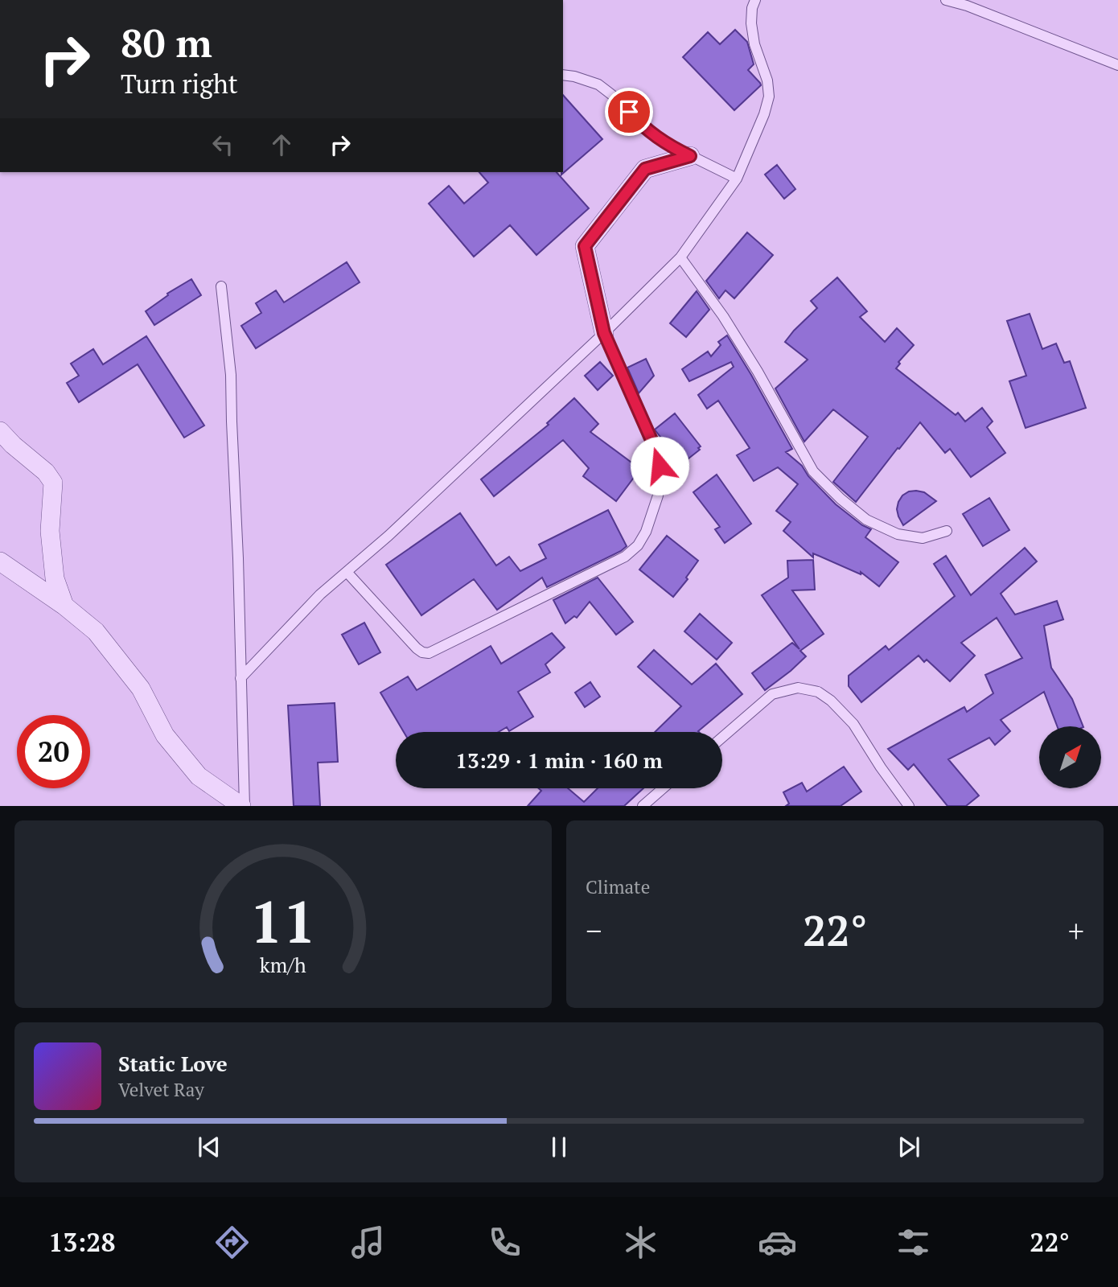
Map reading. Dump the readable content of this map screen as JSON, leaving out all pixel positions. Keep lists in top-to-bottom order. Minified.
{"north":"top right","page":{"turn":["80 m","Turn right"],"limit":"20","trip":"13:29 · 1 min · 160 m","tile":"Climate","heat":["−","22°","+"],"song":["Static Love","Velvet Ray"],"tabs":["13:28","22°"],"gauge":["11","km/h"]}}
